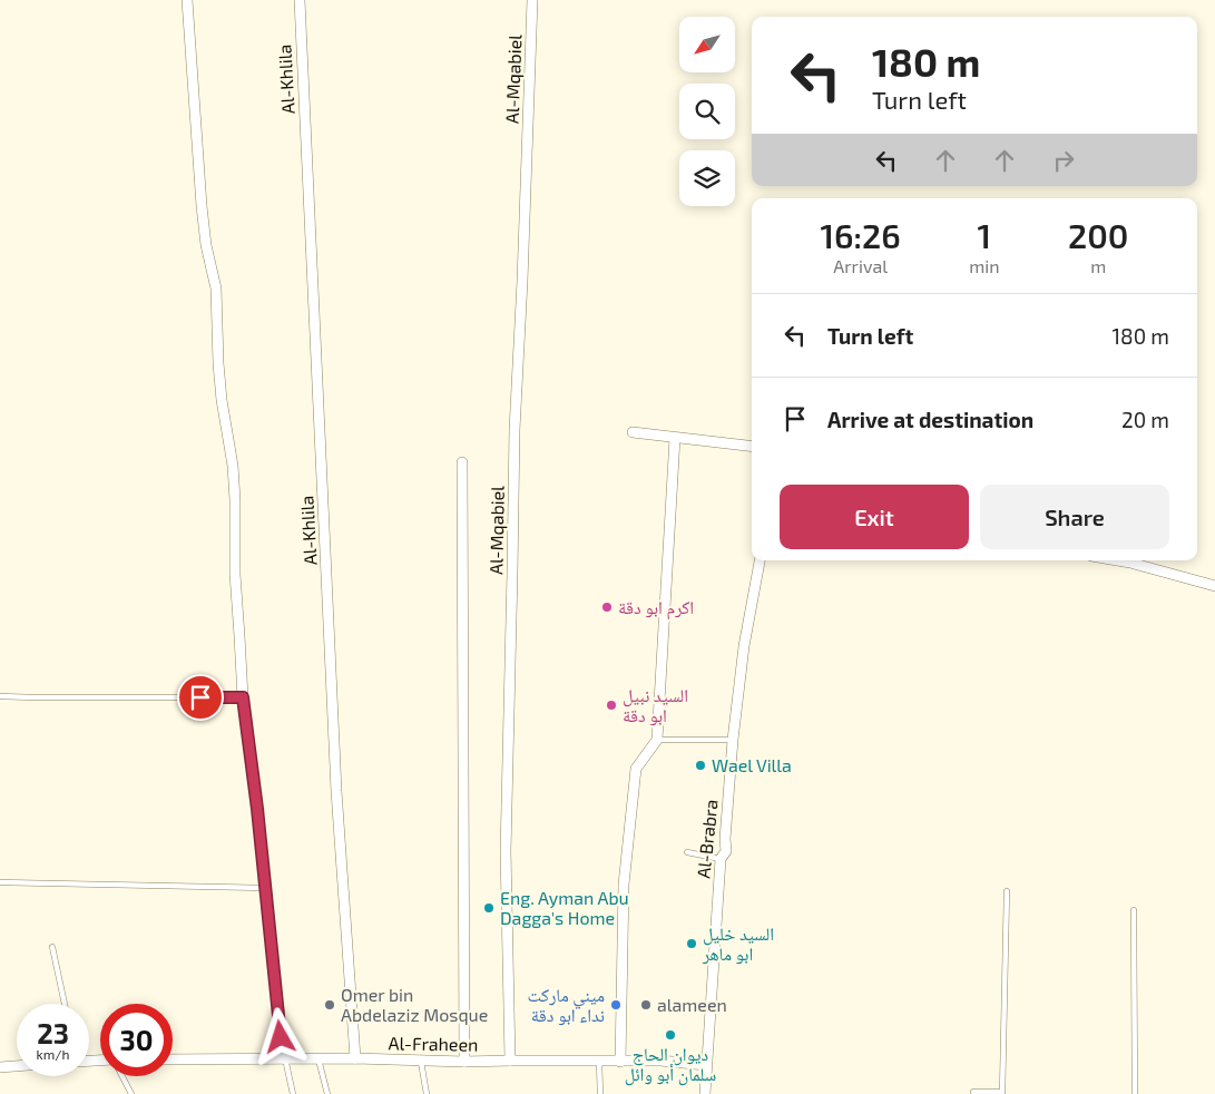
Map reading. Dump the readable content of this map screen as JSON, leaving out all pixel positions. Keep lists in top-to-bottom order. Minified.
{"streets":{"street":["Al-Khlila","Al-Mqabiel","Al-Brabra","Al-Fraheen"]},"crossings":[["Al-Khlila","Al-Fraheen"],["Al-Mqabiel","Al-Fraheen"],["Al-Brabra","Al-Fraheen"]],"places":["اكرم ابو دقة","السيد نبيل ابو دقة","Wael Villa","Eng. Ayman Abu Dagga's Home","السيد خليل ابو ماهر","Omer bin Abdelaziz Mosque","ميني ماركت نداء ابو دقة","alameen","ديوان الحاج سلمان أبو وائل"],"north":"bottom left","page":{"turn":["180 m","Turn left"],"eta":["16:26","Arrival","1","min","200","m"],"list":[{"name":"Turn left","value":"180 m"},{"name":"Arrive at destination","value":"20 m"}],"buttons":["Exit","Share"],"speed":"23 km/h","limit":"30"}}
